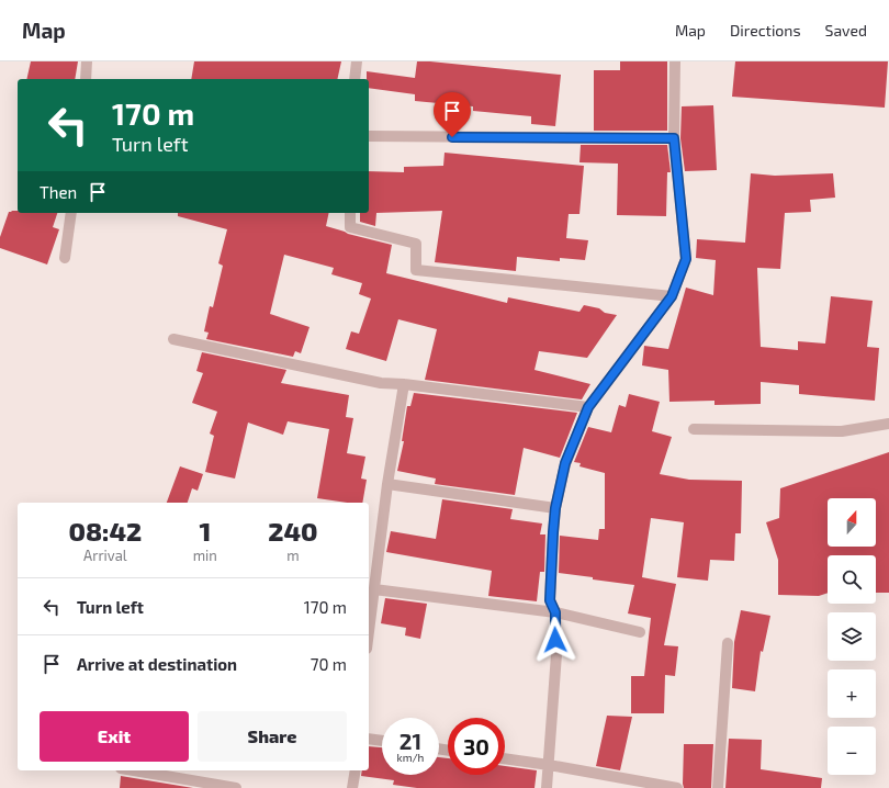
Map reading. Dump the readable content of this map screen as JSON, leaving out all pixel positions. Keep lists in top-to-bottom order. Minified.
{"north":"top","page":{"header":"Map","nav":["Map","Directions","Saved"],"turn":["170 m","Turn left"],"then":"Then","map_buttons":["+","−"],"eta":["08:42","Arrival","1","min","240","m"],"list":[{"name":"Turn left","value":"170 m"},{"name":"Arrive at destination","value":"70 m"}],"buttons":["Exit","Share"],"speed":"21 km/h","limit":"30"}}
